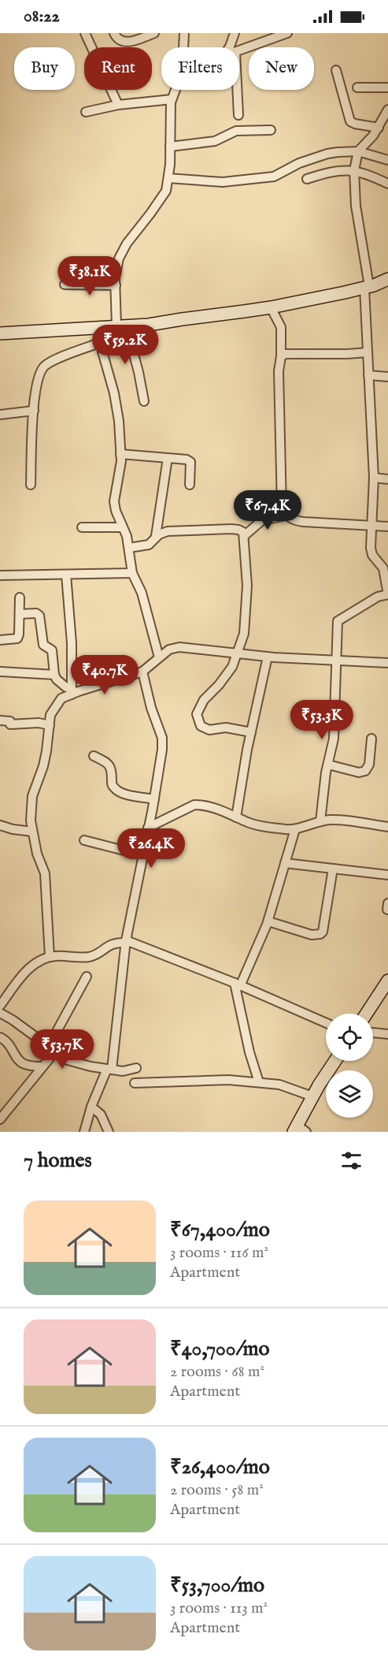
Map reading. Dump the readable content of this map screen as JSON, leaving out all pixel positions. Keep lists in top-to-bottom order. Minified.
{"page":{"status":"08:22","chip":["Buy","Rent","Filters","New"],"price":["₹38.1K","₹59.2K","₹67.4K","₹40.7K","₹53.3K","₹26.4K","₹53.7K"],"heading":"7 homes","list":[{"name":"₹67,400/mo","note":"3 rooms · 116 m² · Apartment"},{"name":"₹40,700/mo","note":"2 rooms · 68 m² · Apartment"},{"name":"₹26,400/mo","note":"2 rooms · 58 m² · Apartment"},{"name":"₹53,700/mo","note":"3 rooms · 113 m² · Apartment"}]}}
